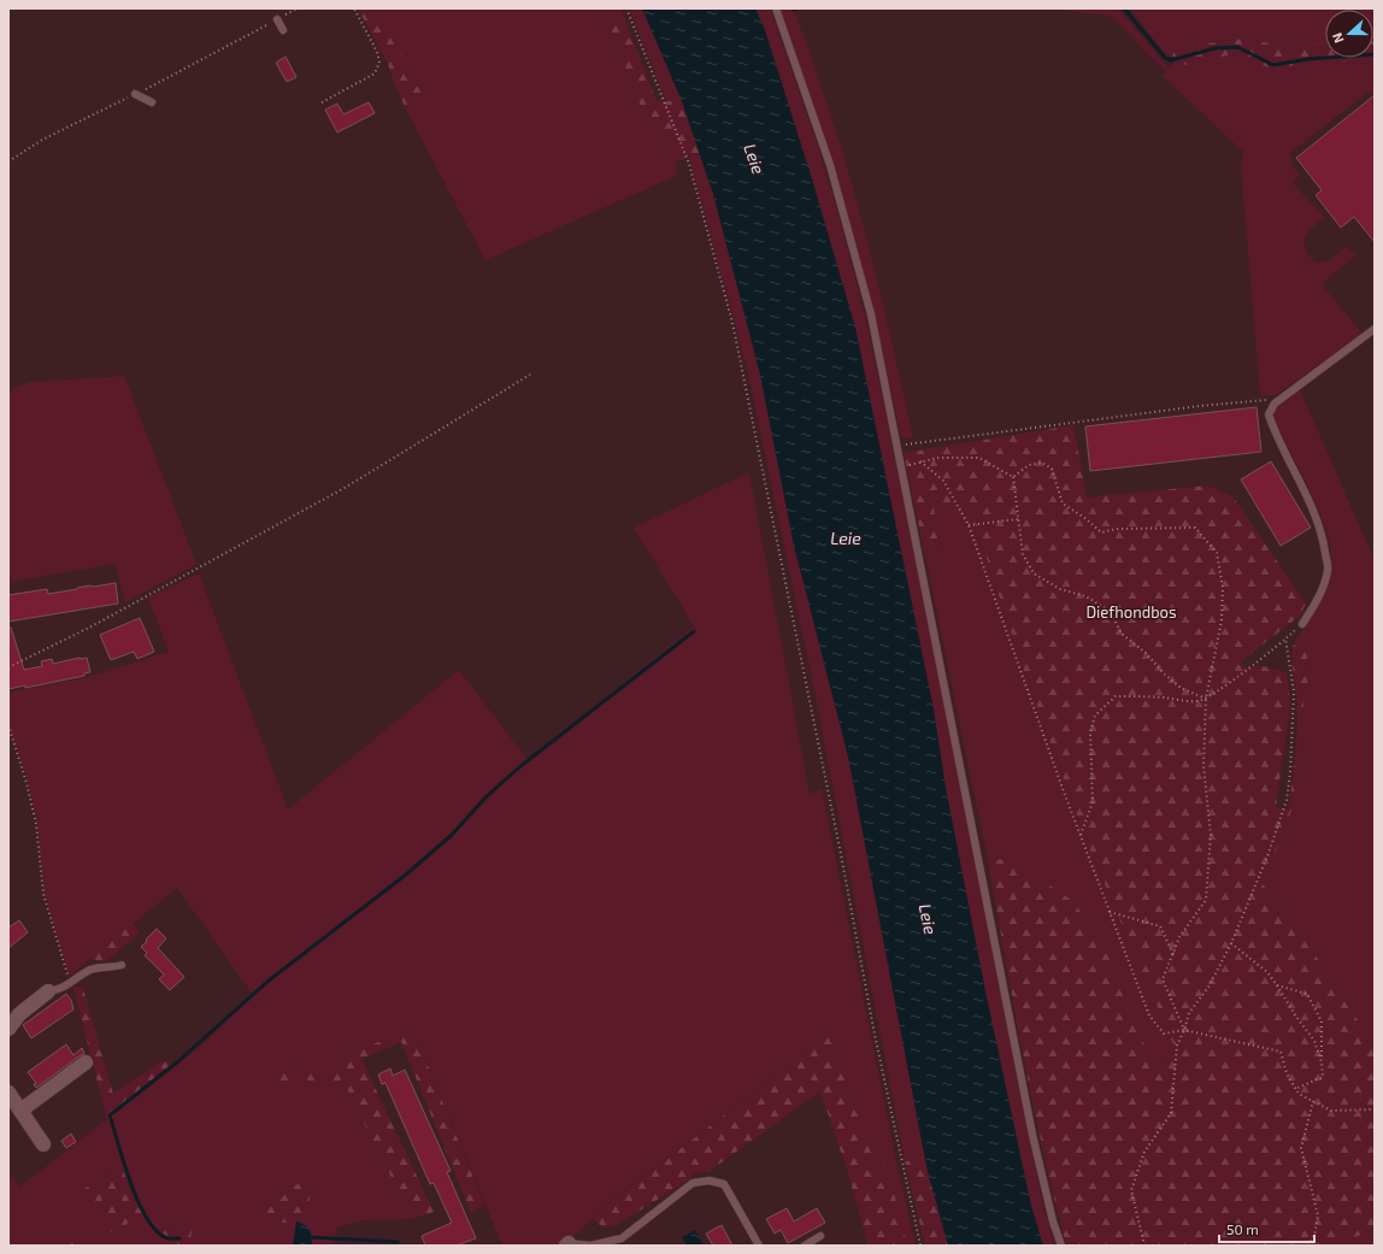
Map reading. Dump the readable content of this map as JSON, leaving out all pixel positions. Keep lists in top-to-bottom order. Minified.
{"water":["Leie"],"parks":["Diefhondbos"],"scale_bar":"50 m","north":"left"}
